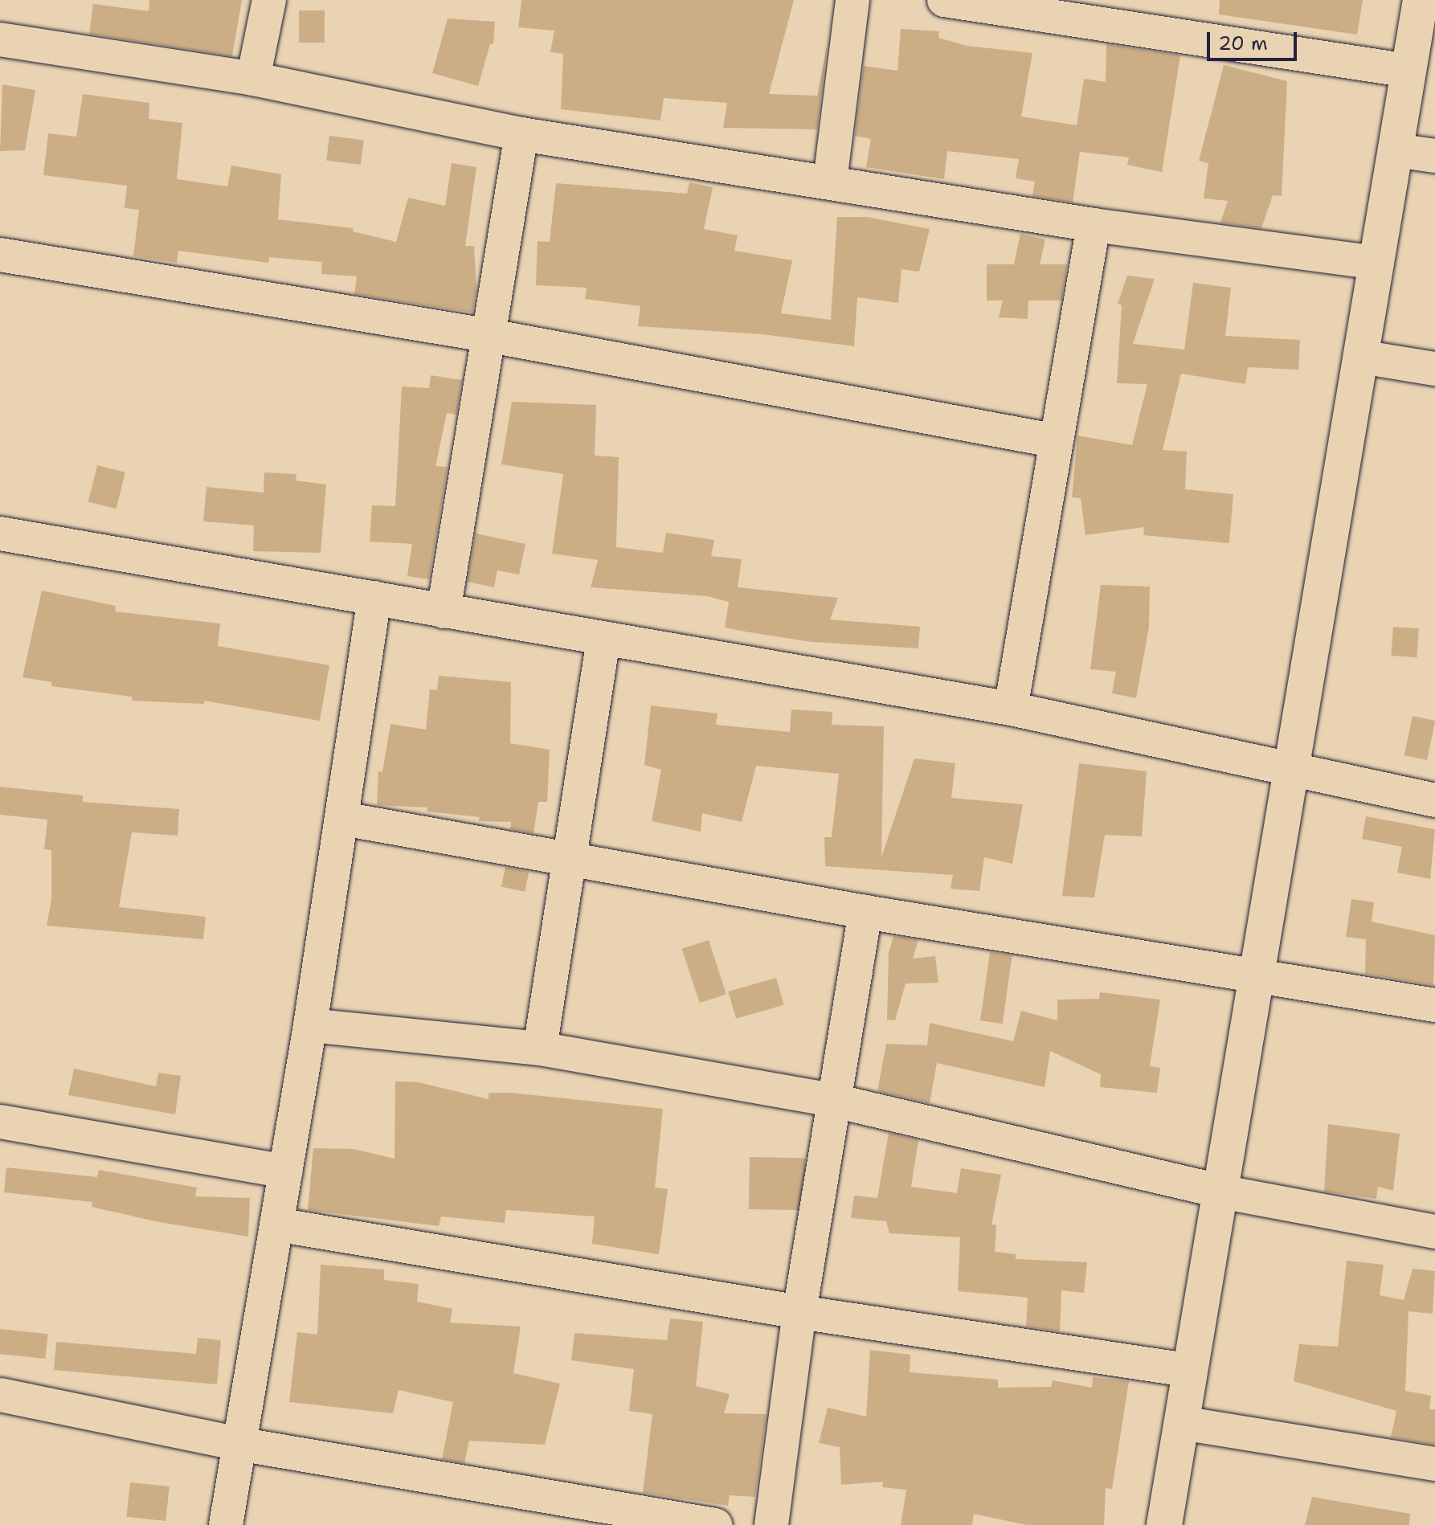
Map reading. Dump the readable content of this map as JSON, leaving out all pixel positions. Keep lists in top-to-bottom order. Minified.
{"scale_bar":"20 m"}
